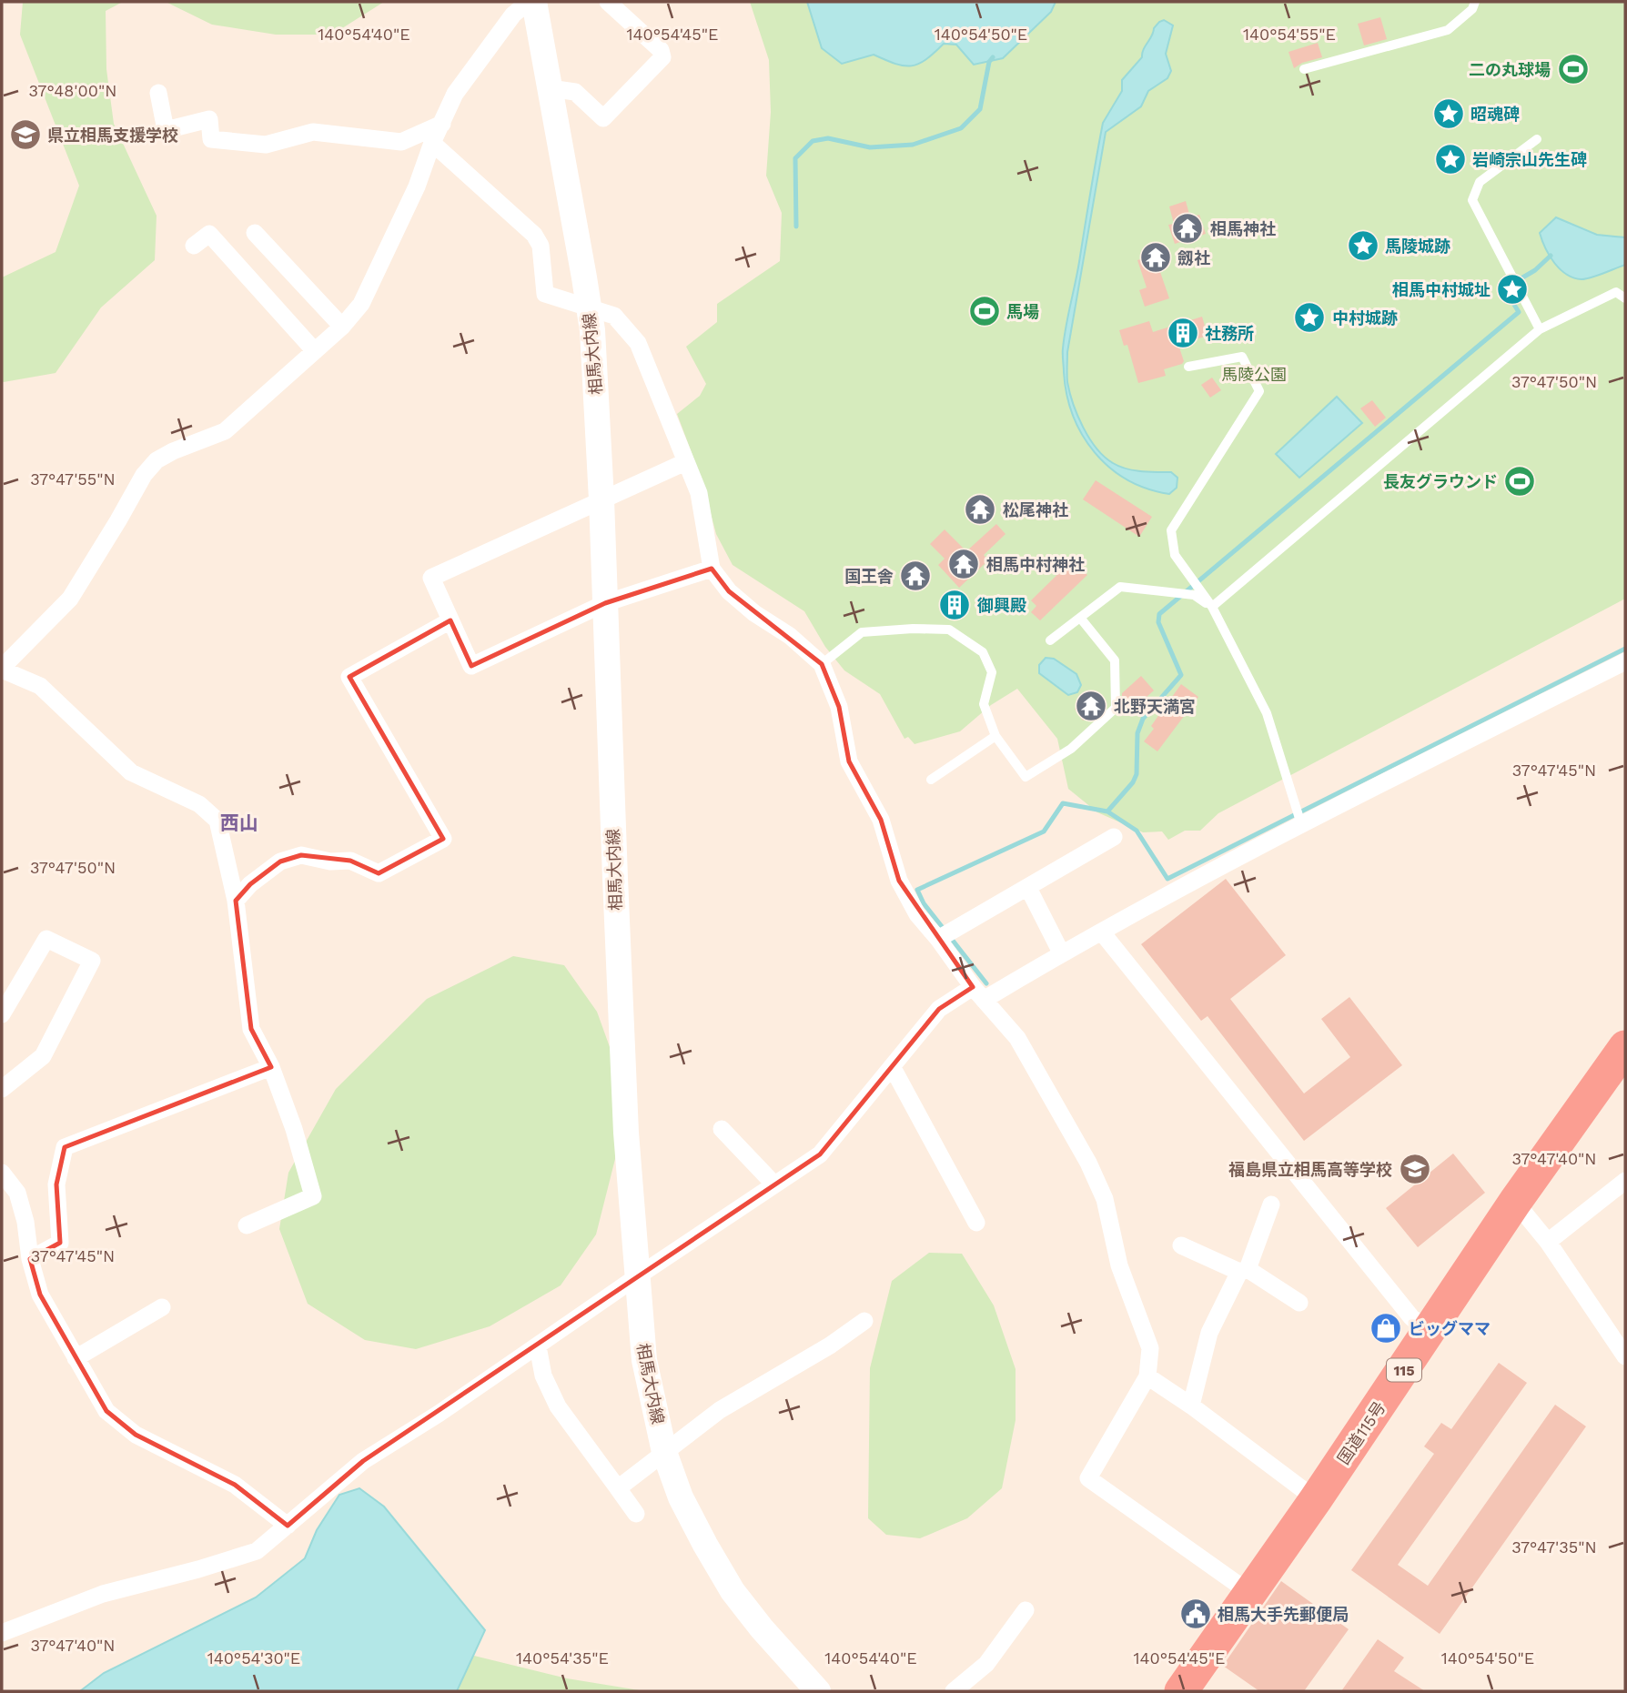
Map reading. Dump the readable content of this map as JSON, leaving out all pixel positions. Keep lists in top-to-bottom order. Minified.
{"streets":{"highway":["115","国道115号"],"main road":["相馬大内線"]},"districts":["西山"],"parks":["馬陵公園"],"places":{"sports":["二の丸球場","馬場","長友グラウンド"],"place":["昭魂碑","岩崎宗山先生碑","馬陵城跡","相馬中村城址","中村城跡"],"school or university":["県立相馬支援学校","福島県立相馬高等学校"],"temple":["相馬神社","劔社","松尾神社","相馬中村神社","国王舎","北野天満宮"],"building":["社務所","御興殿"],"shop":["ビッグママ"],"public building":["相馬大手先郵便局"]},"coordinates":["140°54'40\"E","140°54'45\"E","140°54'50\"E","140°54'55\"E","37°48'00\"N","37°47'50\"N","37°47'55\"N","37°47'45\"N","37°47'40\"N","37°47'35\"N","140°54'30\"E","140°54'35\"E"]}
